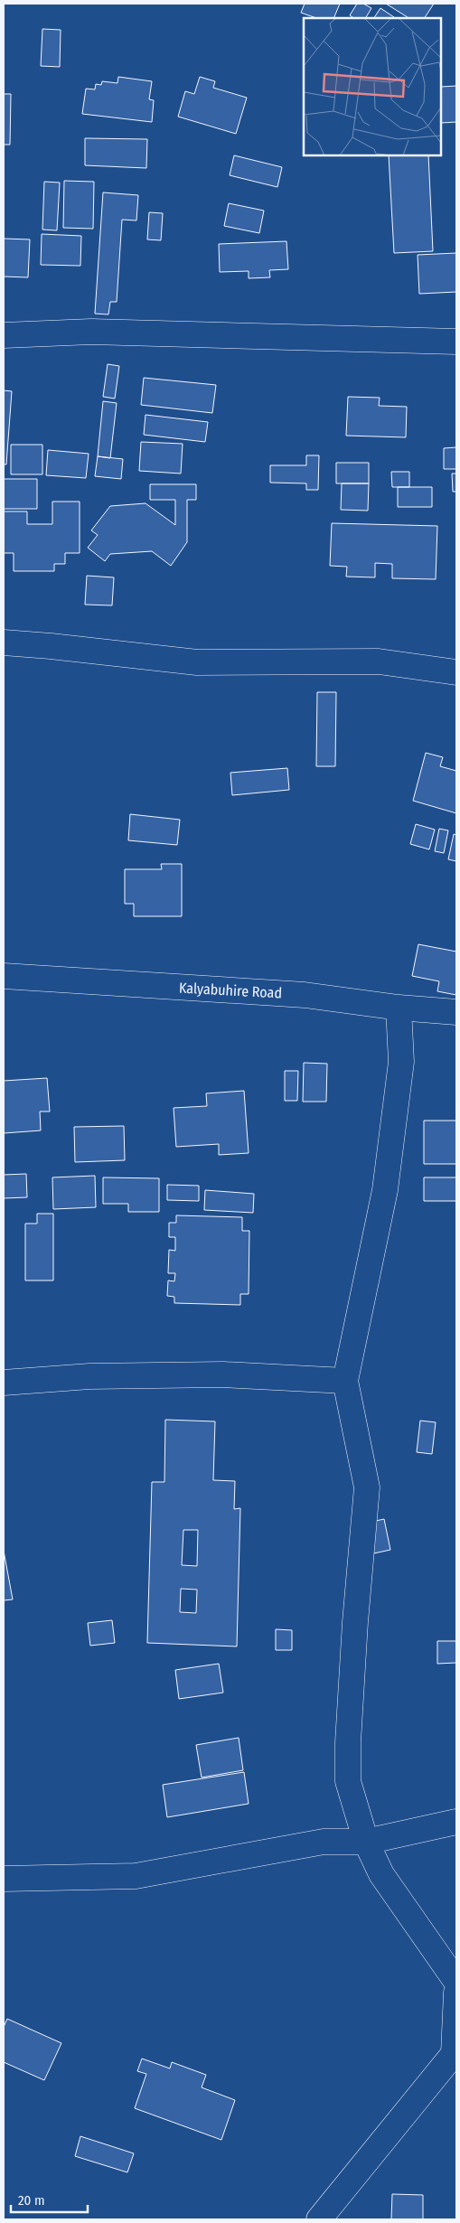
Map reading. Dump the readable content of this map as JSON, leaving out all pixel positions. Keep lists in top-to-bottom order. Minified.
{"streets":{"street":["Kalyabuhire Road"]},"scale_bar":"20 m"}
